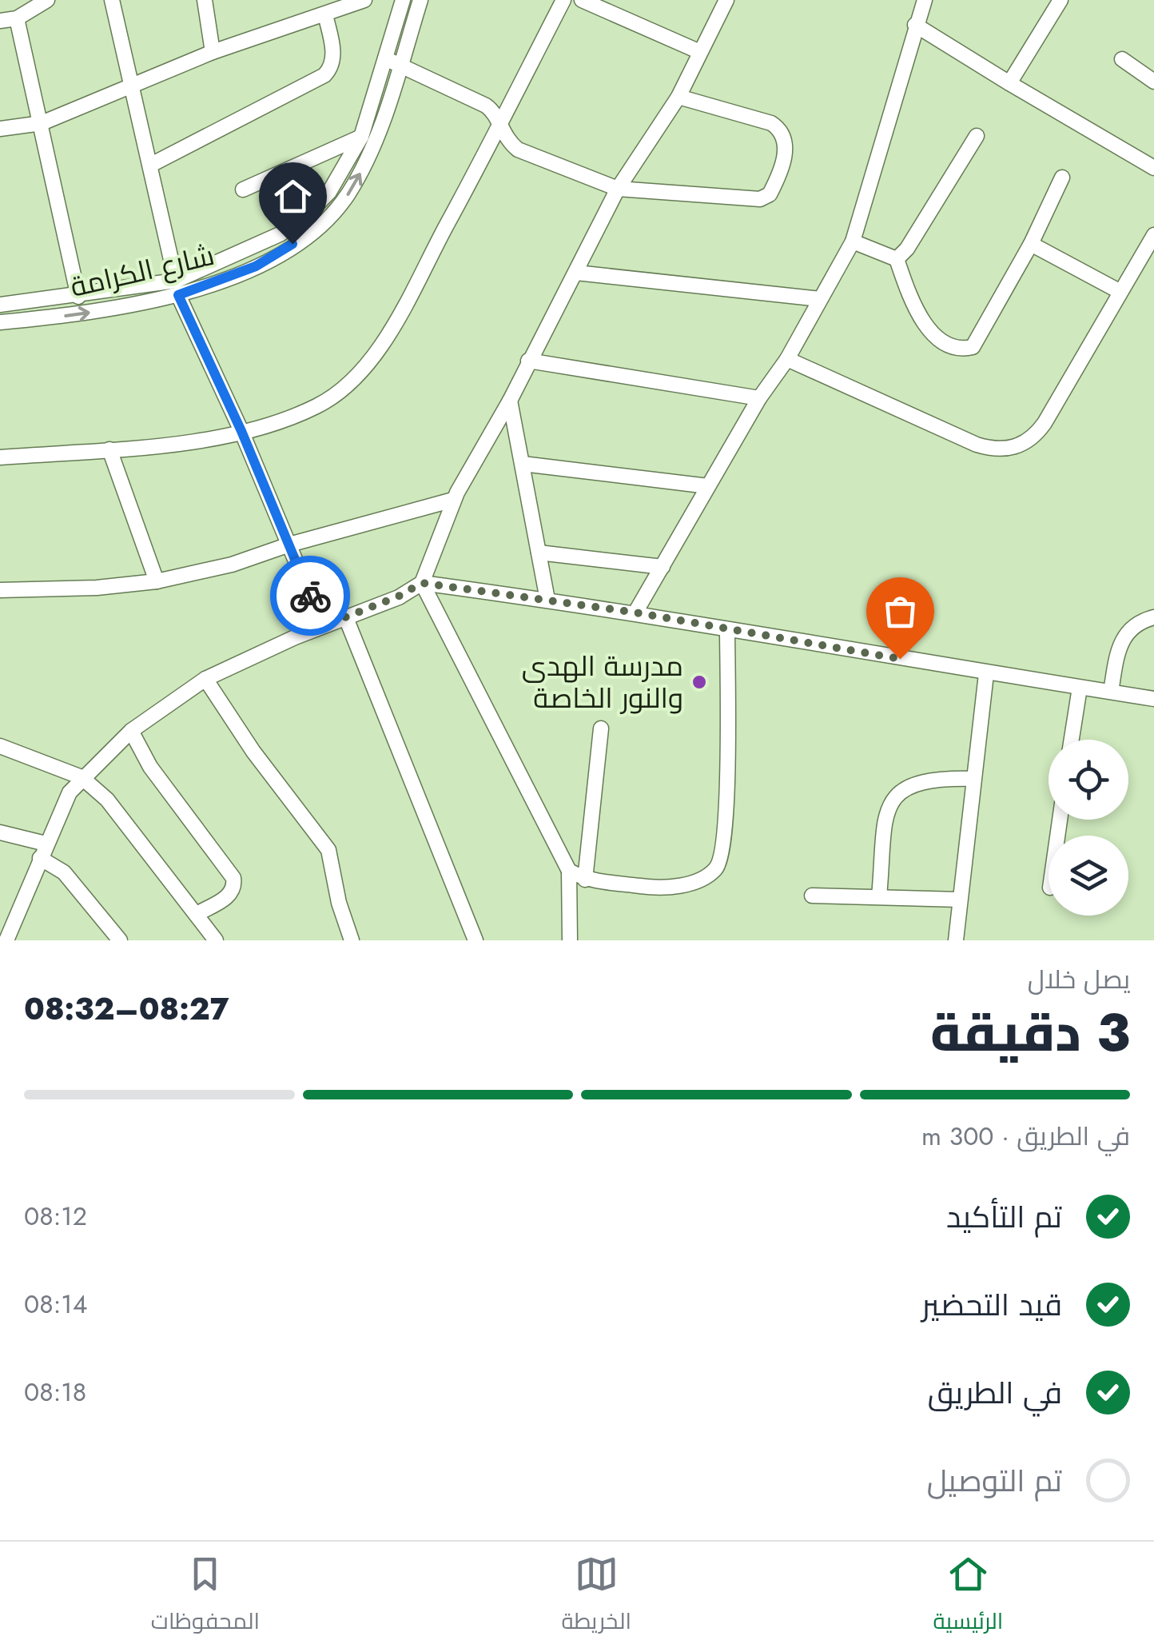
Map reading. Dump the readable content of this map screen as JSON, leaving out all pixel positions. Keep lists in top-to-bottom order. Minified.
{"streets":{"street":["شارع الكرامة"]},"places":["مدرسة الهدى والنور الخاصة"],"page":{"heading":["3 دقيقة","يصل خلال","08:27–08:32"],"bar":"في الطريق · 300 m","list":[["تم التأكيد","08:12"],["قيد التحضير","08:14"],["في الطريق","08:18"],"تم التوصيل"],"tabs":["الرئيسية","الخريطة","المحفوظات"]}}
